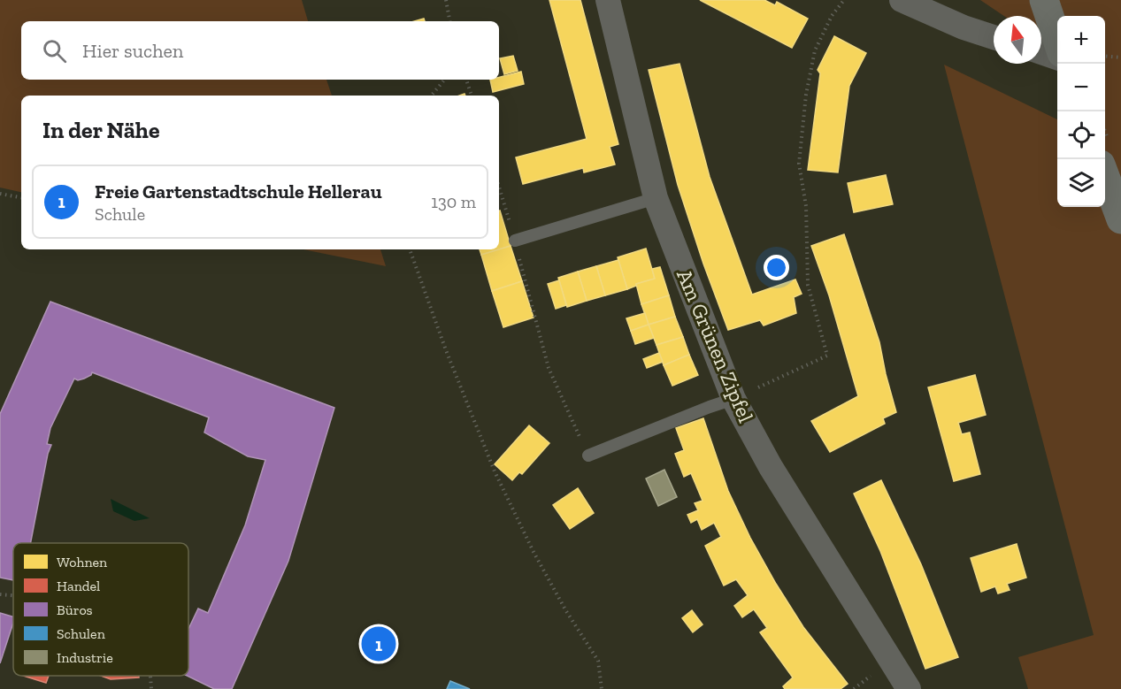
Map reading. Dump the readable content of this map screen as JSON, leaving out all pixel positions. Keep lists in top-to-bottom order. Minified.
{"streets":{"street":["Am Grünen Zipfel"]},"legend":["Wohnen","Handel","Büros","Schulen","Industrie"],"north":"top","page":{"map_buttons":["+","−"],"search":"Hier suchen","heading":"In der Nähe","list":[{"mark":"1","name":"Freie Gartenstadtschule Hellerau","note":"Schule","value":"130 m"}],"pins":"1"}}
